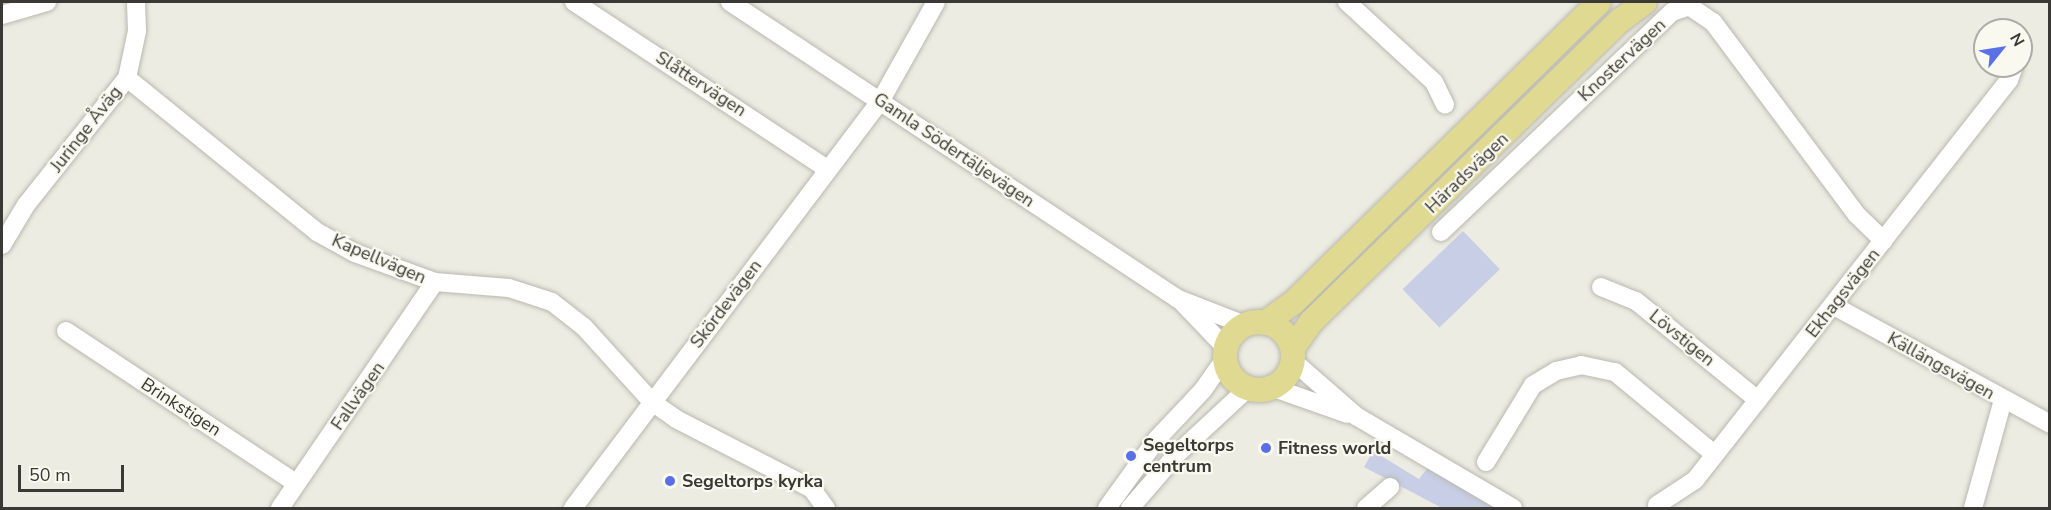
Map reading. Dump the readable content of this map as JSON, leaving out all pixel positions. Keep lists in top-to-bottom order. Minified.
{"streets":{"main road":["Häradsvägen"],"street":["Knostervägen","Slåttervägen","Juringe Åväg","Gamla Södertäljevägen","Kapellvägen","Ekhagsvägen","Skördevägen","Lövstigen","Källängsvägen","Fallvägen","Brinkstigen"]},"crossings":[["Knostervägen","Ekhagsvägen"],["Slåttervägen","Skördevägen"],["Juringe Åväg","Kapellvägen"],["Gamla Södertäljevägen","Häradsvägen"],["Gamla Södertäljevägen","Skördevägen"],["Kapellvägen","Skördevägen"],["Kapellvägen","Fallvägen"],["Ekhagsvägen","Lövstigen"],["Ekhagsvägen","Källängsvägen"],["Fallvägen","Brinkstigen"]],"places":["Fitness world","Segeltorps centrum","Segeltorps kyrka"],"scale_bar":"50 m","north":"top right"}
